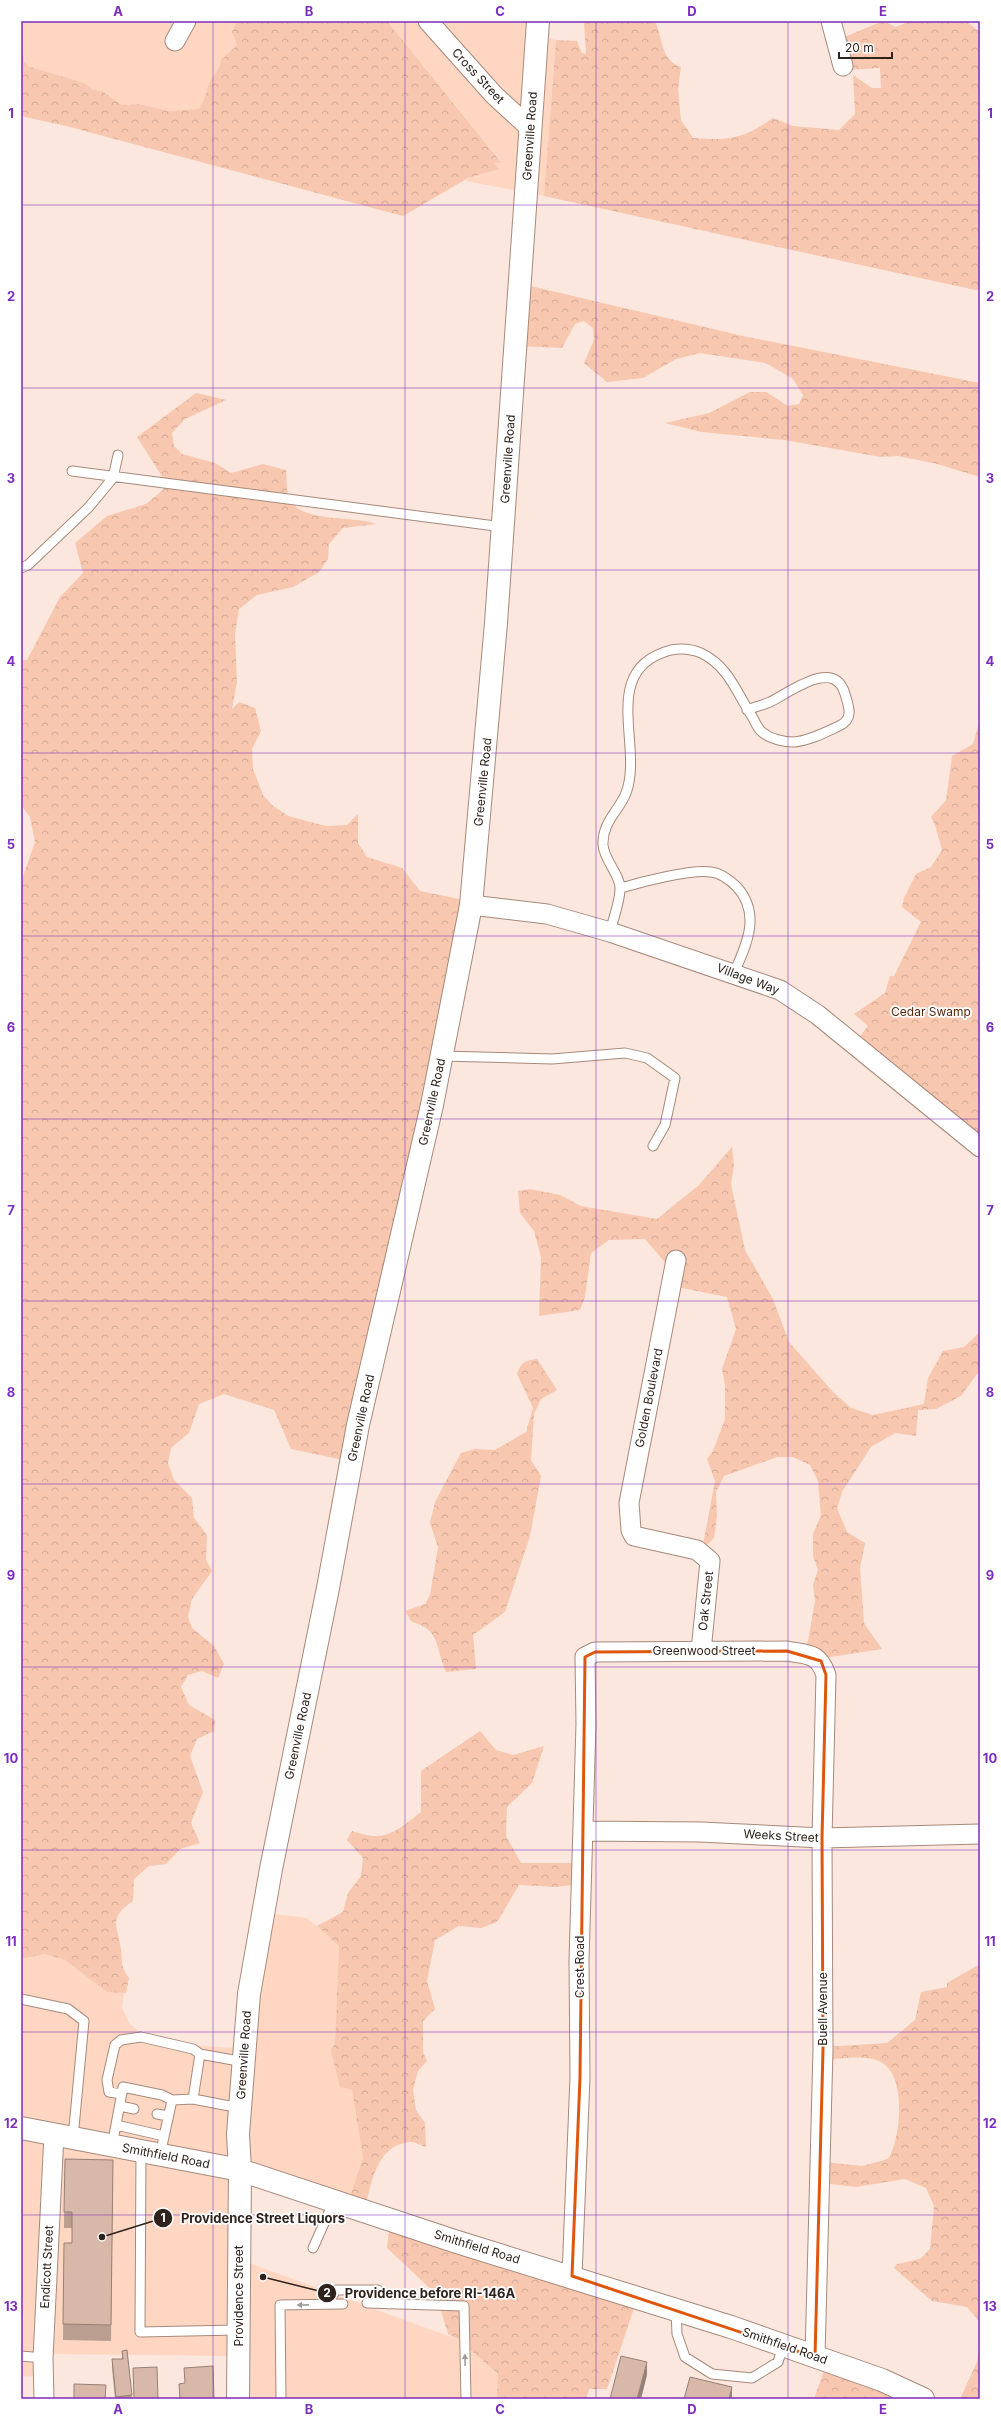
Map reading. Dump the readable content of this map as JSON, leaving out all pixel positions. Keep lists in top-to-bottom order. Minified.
{"streets":{"main road":["Greenville Road","Smithfield Road","Providence Street"],"street":["Cross Street","Village Way","Golden Boulevard","Oak Street","Greenwood Street","Weeks Street","Crest Road","Buell Avenue","Endicott Street"]},"crossings":[["Cross Street","Greenville Road"],["Greenville Road","Village Way"],["Greenville Road","Smithfield Road"],["Greenville Road","Providence Street"],["Golden Boulevard","Oak Street"],["Oak Street","Greenwood Street"],["Greenwood Street","Crest Road"],["Greenwood Street","Buell Avenue"],["Weeks Street","Crest Road"],["Weeks Street","Buell Avenue"],["Crest Road","Smithfield Road"],["Buell Avenue","Smithfield Road"],["Smithfield Road","Endicott Street"],["Smithfield Road","Providence Street"]],"parks":["Cedar Swamp"],"places":["Providence Street Liquors","Providence before RI-146A"],"scale_bar":"20 m","grid":{"columns":["A","B","C","D","E"],"rows":["1","2","3","4","5","6","7","8","9","10","11","12","13"]}}
